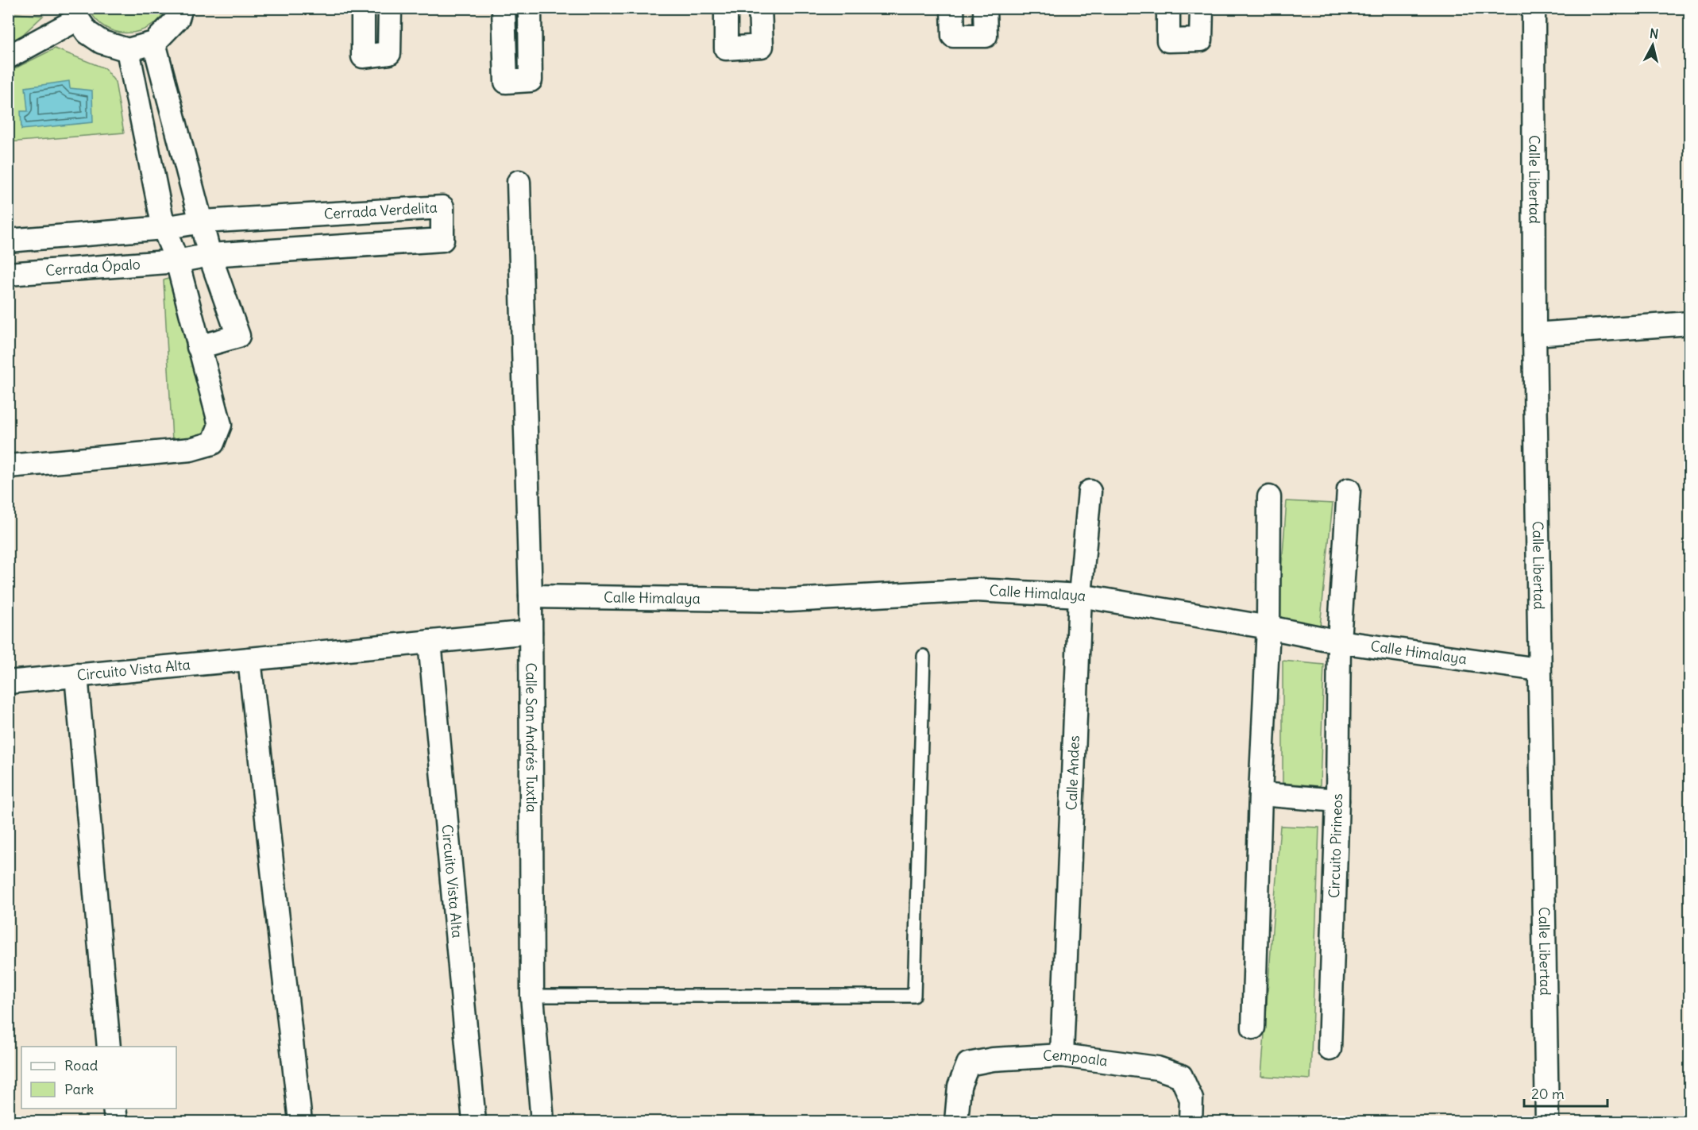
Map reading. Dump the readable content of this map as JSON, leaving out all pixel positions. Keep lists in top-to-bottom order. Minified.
{"streets":{"street":["Calle Libertad","Cerrada Verdelita","Cerrada Ópalo","Calle Himalaya","Circuito Vista Alta","Calle San Andrés Tuxtla","Calle Andes","Circuito Pirineos","Cempoala"]},"crossings":[["Calle Libertad","Calle Himalaya"],["Cerrada Verdelita","Cerrada Ópalo"],["Calle Himalaya","Calle San Andrés Tuxtla"],["Calle Himalaya","Calle Andes"],["Calle Himalaya","Circuito Pirineos"],["Circuito Vista Alta","Calle San Andrés Tuxtla"],["Calle Andes","Cempoala"]],"legend":["Road","Park"],"scale_bar":"20 m","north":"top"}
